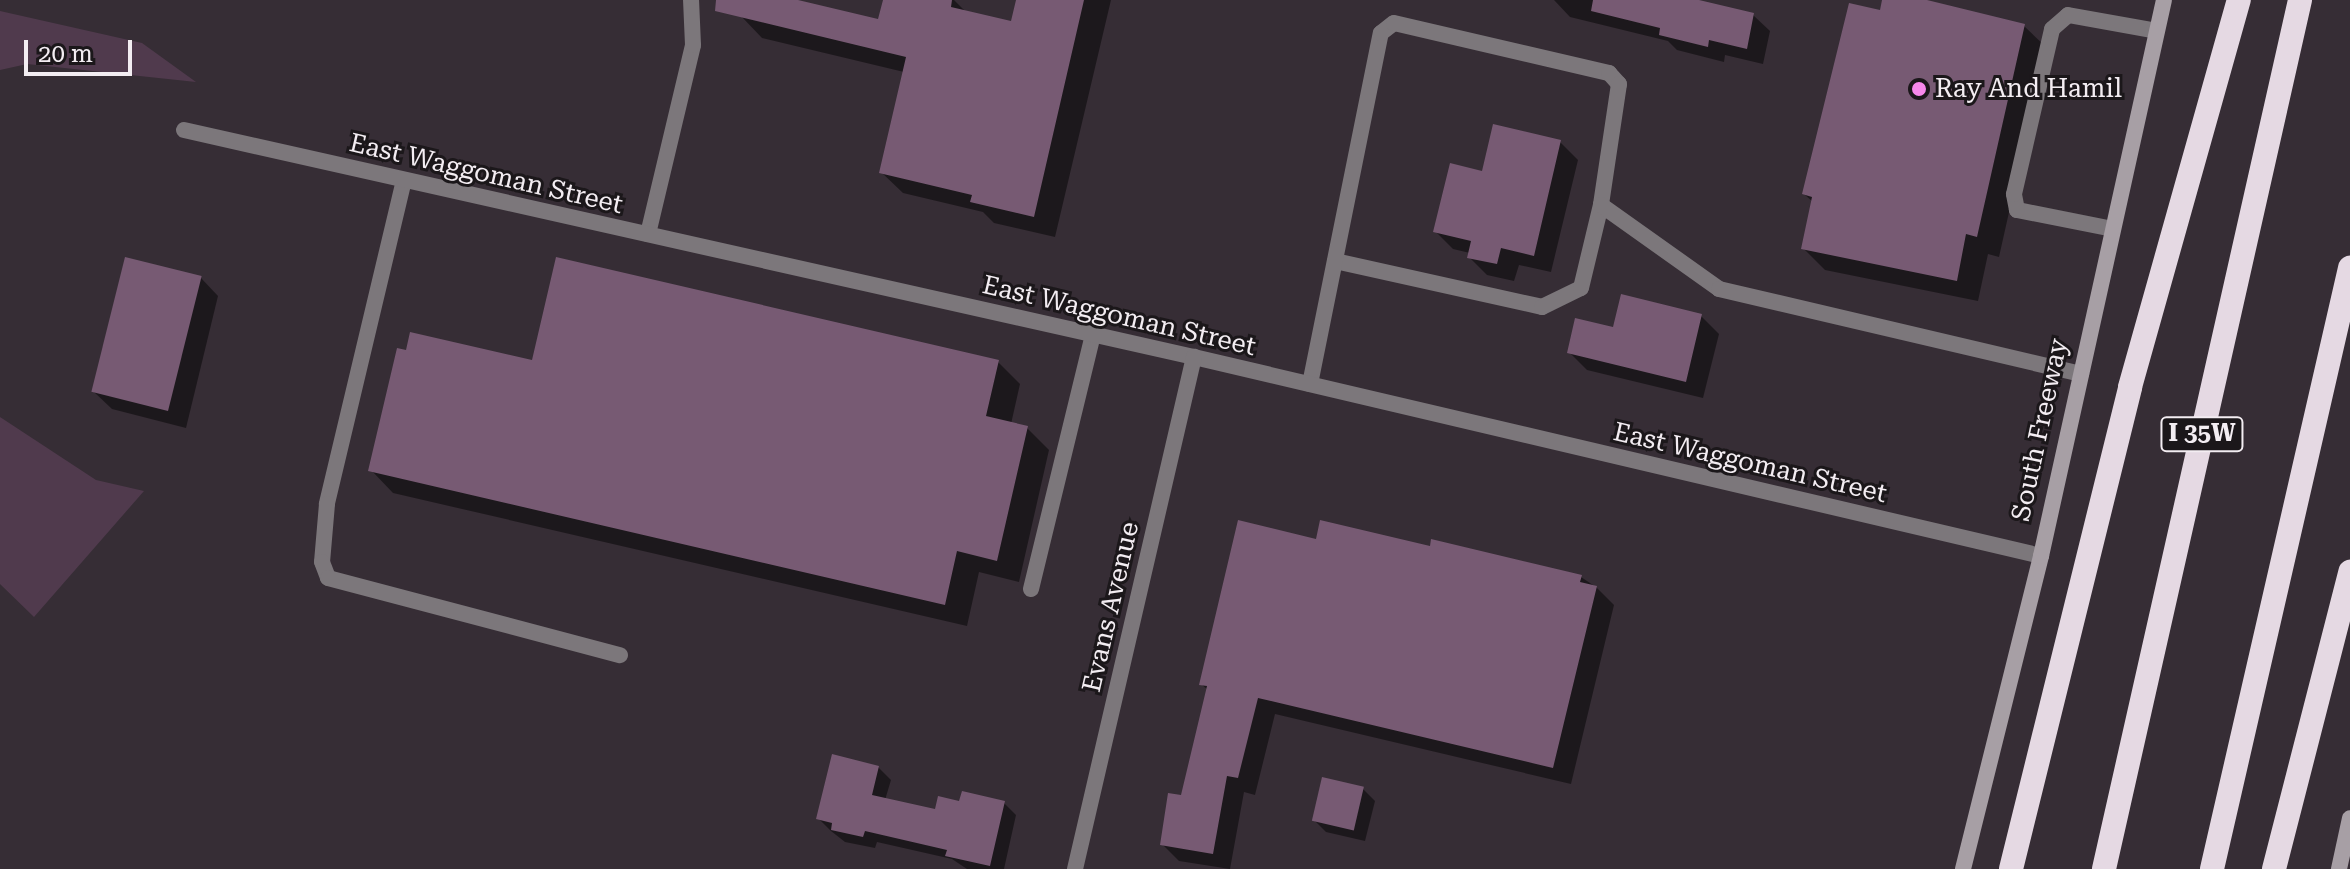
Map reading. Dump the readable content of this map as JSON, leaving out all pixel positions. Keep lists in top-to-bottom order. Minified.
{"streets":{"highway":["I 35W"],"main road":["South Freeway"],"street":["East Waggoman Street","Evans Avenue"]},"crossings":[["East Waggoman Street","South Freeway"],["East Waggoman Street","Evans Avenue"]],"places":["Ray And Hamil"],"scale_bar":"20 m"}
